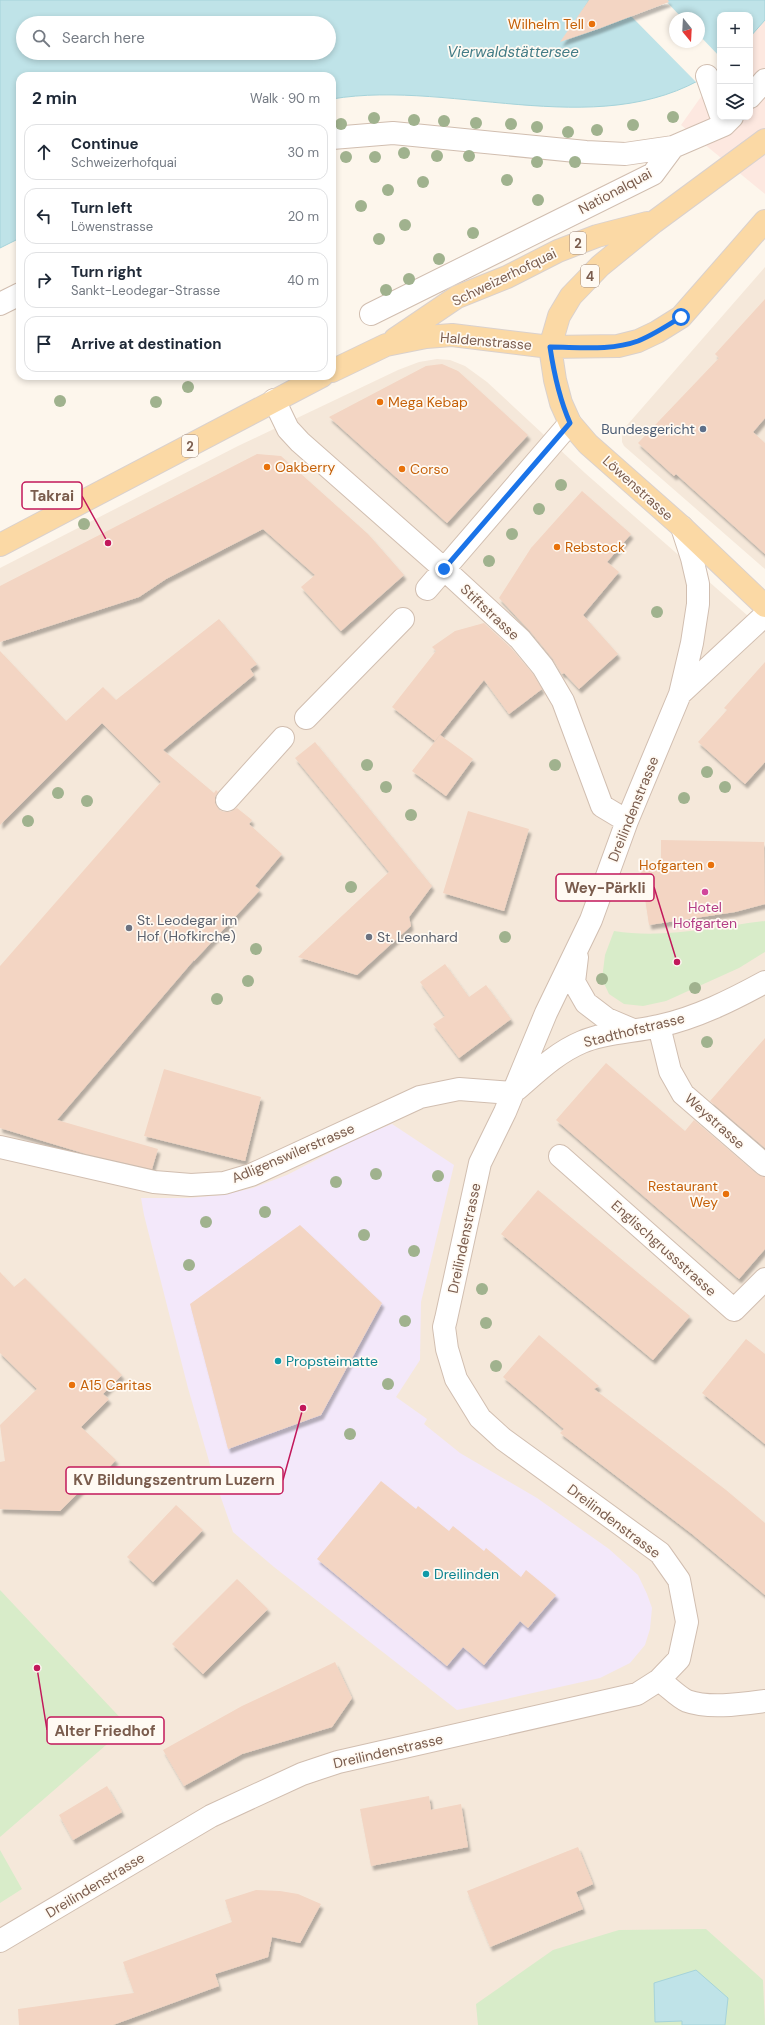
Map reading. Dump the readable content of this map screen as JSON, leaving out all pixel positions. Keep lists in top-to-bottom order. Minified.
{"streets":{"main road":["2","4","Schweizerhofquai","Haldenstrasse","Löwenstrasse"],"street":["Nationalquai","Stiftstrasse","Dreilindenstrasse","Stadthofstrasse","Weystrasse","Adligenswilerstrasse","Englischgrussstrasse"]},"crossings":[["2","Schweizerhofquai"],["2","Haldenstrasse"],["2","Löwenstrasse"],["2","Stiftstrasse"],["Schweizerhofquai","Haldenstrasse"],["Schweizerhofquai","Löwenstrasse"],["Haldenstrasse","Löwenstrasse"],["Löwenstrasse","Dreilindenstrasse"],["Stiftstrasse","Dreilindenstrasse"],["Dreilindenstrasse","Stadthofstrasse"],["Dreilindenstrasse","Adligenswilerstrasse"],["Stadthofstrasse","Weystrasse"],["Stadthofstrasse","Adligenswilerstrasse"]],"water":["Vierwaldstättersee"],"places":["Wilhelm Tell","Mega Kebap","Bundesgericht","Oakberry","Corso","Takrai","Rebstock","Hofgarten","Hotel Hofgarten","St. Leodegar im Hof (Hofkirche)","St. Leonhard","Wey-Pärkli","Restaurant Wey","Propsteimatte","A15 Caritas","KV Bildungszentrum Luzern","Dreilinden","Alter Friedhof"],"north":"bottom","page":{"map_buttons":["+","−"],"search":"Search here","heading":["2 min","Walk · 90 m"],"list":[["Continue","Schweizerhofquai","30 m"],["Turn left","Löwenstrasse","20 m"],["Turn right","Sankt-Leodegar-Strasse","40 m"],"Arrive at destination"]}}
